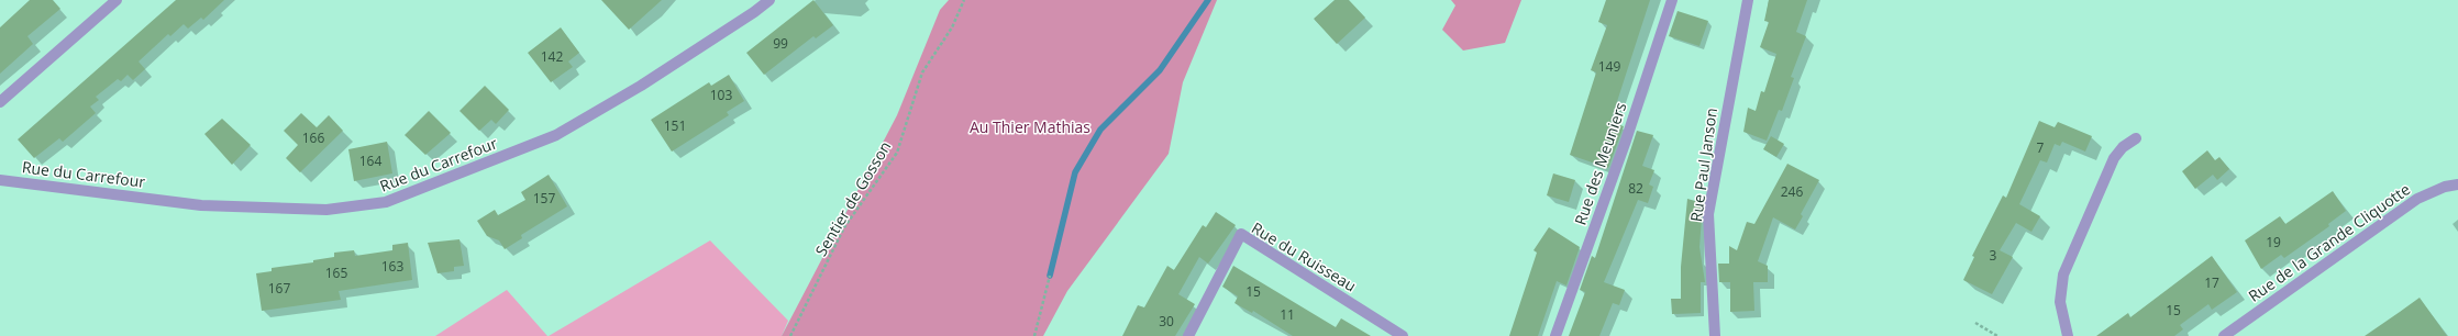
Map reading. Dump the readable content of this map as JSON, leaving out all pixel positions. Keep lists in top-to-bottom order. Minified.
{"streets":{"street":["Rue des Meuniers","Rue du Carrefour","Rue Paul Janson","Rue de la Grande Cliquotte","Rue du Ruisseau"],"path":["Sentier de Gosson"]},"parks":["Au Thier Mathias"],"house_numbers":["99","142","149","103","151","166","7","164","82","246","157","19","3","163","165","17","167","15","15","11","30"]}
